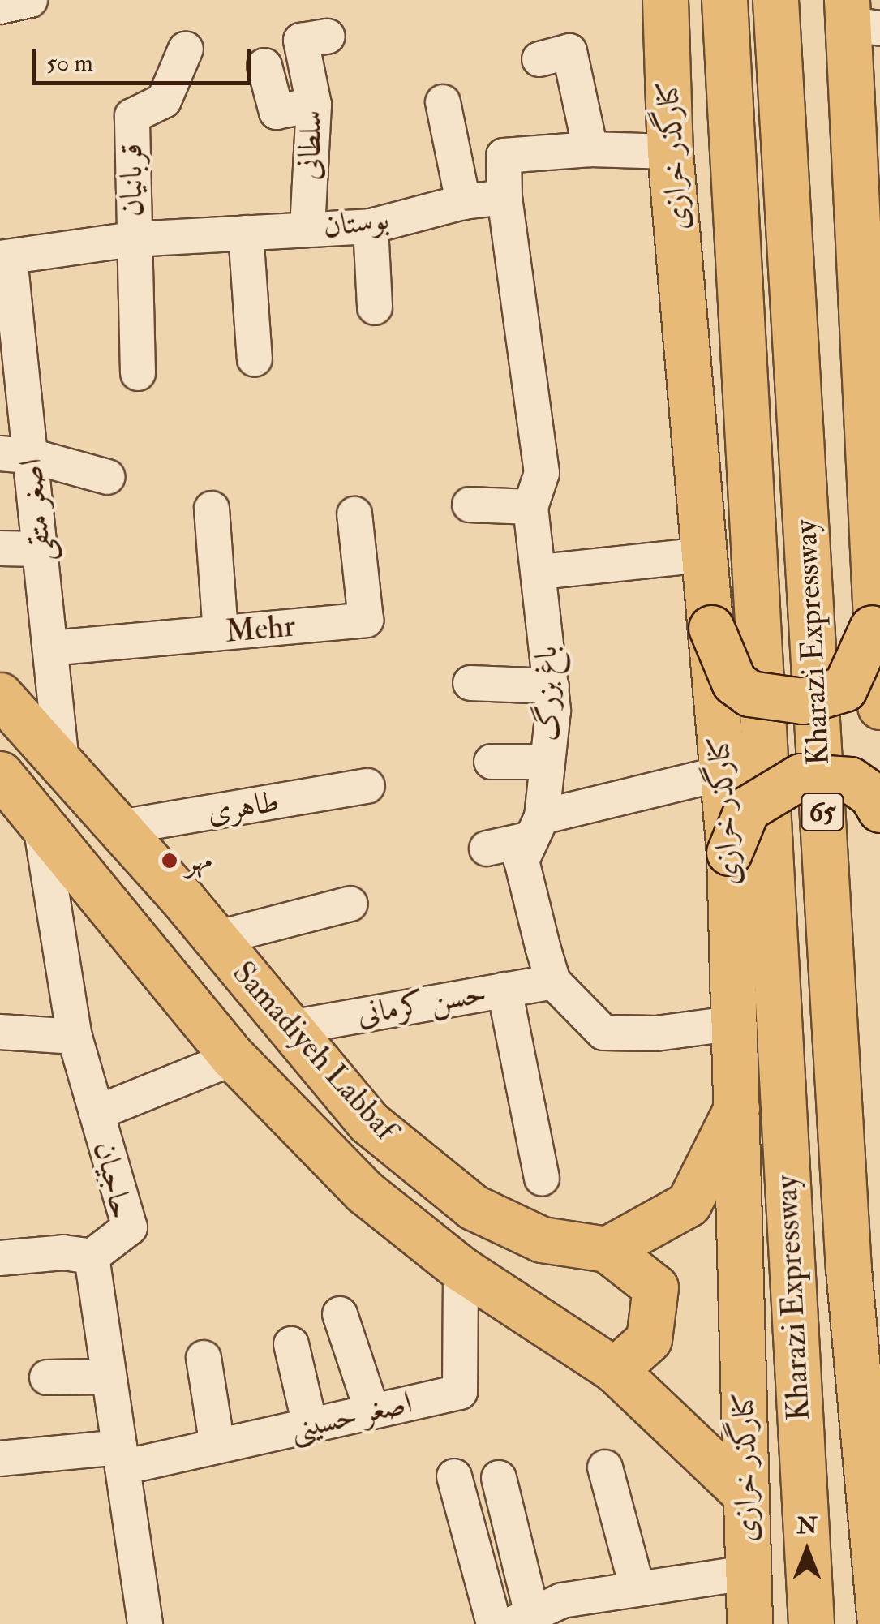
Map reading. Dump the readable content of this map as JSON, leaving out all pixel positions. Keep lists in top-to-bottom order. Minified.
{"streets":{"main road":["کنارگذر خرازی","Kharazi Expressway","65","Samadiyeh Labbaf"],"street":["سلطانی","قربانیان","بوستان","اصغر متقی","Mehr","باغ بزرگ","طاهری","حسن کرمانی","حاجیان","اصغر حسینی"]},"crossings":[["سلطانی","بوستان"],["کنارگذر خرازی","باغ بزرگ"],["کنارگذر خرازی","Samadiyeh Labbaf"],["قربانیان","بوستان"],["بوستان","اصغر متقی"],["بوستان","باغ بزرگ"],["اصغر متقی","Mehr"],["اصغر متقی","Samadiyeh Labbaf"],["باغ بزرگ","حسن کرمانی"],["طاهری","Samadiyeh Labbaf"],["حسن کرمانی","Samadiyeh Labbaf"],["Samadiyeh Labbaf","حاجیان"],["Samadiyeh Labbaf","اصغر حسینی"],["حاجیان","اصغر حسینی"]],"places":["مهر"],"scale_bar":"50 m","north":"top"}
